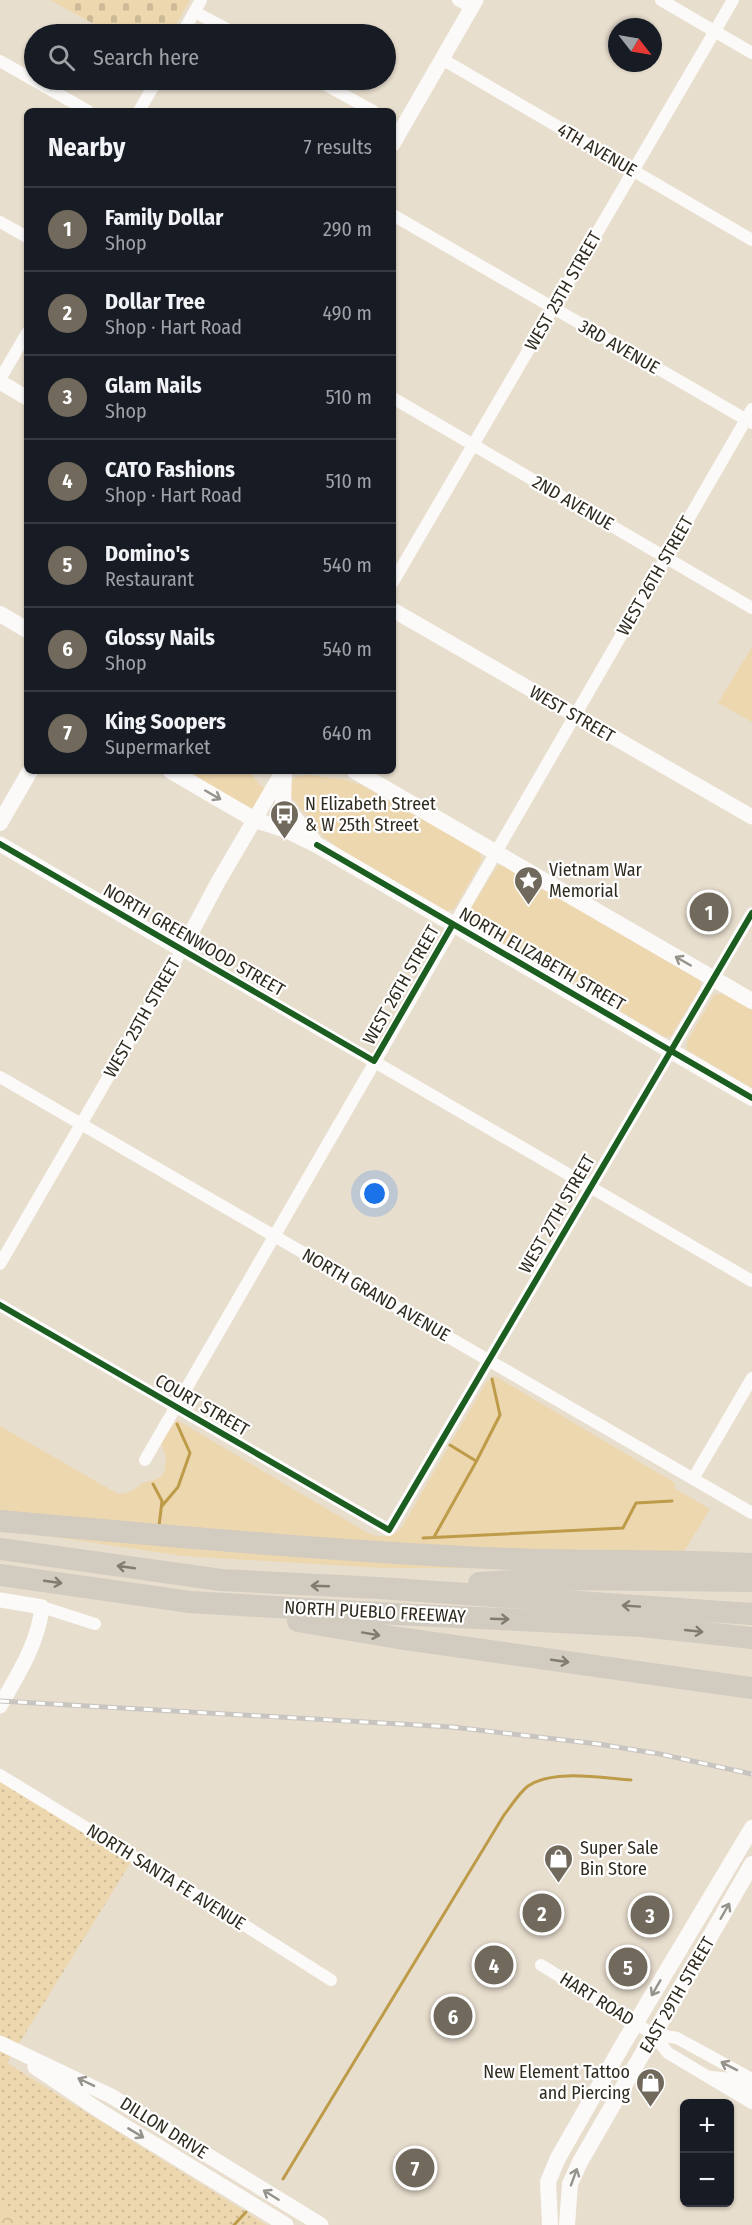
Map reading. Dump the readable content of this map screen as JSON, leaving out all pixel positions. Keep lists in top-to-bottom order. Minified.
{"streets":{"highway":["NORTH PUEBLO FREEWAY"],"main road":["NORTH ELIZABETH STREET","EAST 29TH STREET"],"street":["4TH AVENUE","WEST 25TH STREET","3RD AVENUE","2ND AVENUE","WEST 26TH STREET","WEST STREET","NORTH GREENWOOD STREET","WEST 27TH STREET","NORTH GRAND AVENUE","COURT STREET","NORTH SANTA FE AVENUE","HART ROAD","DILLON DRIVE"]},"crossings":[["4TH AVENUE","WEST 25TH STREET"],["WEST 25TH STREET","3RD AVENUE"],["WEST 25TH STREET","2ND AVENUE"],["WEST 25TH STREET","NORTH GREENWOOD STREET"],["WEST 25TH STREET","NORTH ELIZABETH STREET"],["WEST 25TH STREET","NORTH GRAND AVENUE"],["3RD AVENUE","WEST 26TH STREET"],["2ND AVENUE","WEST 26TH STREET"],["WEST 26TH STREET","WEST STREET"],["WEST 26TH STREET","NORTH GREENWOOD STREET"],["WEST 26TH STREET","NORTH ELIZABETH STREET"],["WEST 26TH STREET","NORTH GRAND AVENUE"],["WEST 26TH STREET","COURT STREET"],["NORTH GREENWOOD STREET","WEST 27TH STREET"],["NORTH ELIZABETH STREET","WEST 27TH STREET"],["WEST 27TH STREET","NORTH GRAND AVENUE"],["WEST 27TH STREET","COURT STREET"],["EAST 29TH STREET","HART ROAD"]],"places":{"bus stop":["N Elizabeth Street & W 25th Street"],"place":["Vietnam War Memorial"],"shop":["Super Sale Bin Store","New Element Tattoo and Piercing"]},"north":"bottom right","page":{"search":"Search here","heading":["Nearby","7 results"],"list":[{"mark":"1","name":"Family Dollar","note":"Shop","value":"290 m"},{"mark":"2","name":"Dollar Tree","note":"Shop · Hart Road","value":"490 m"},{"mark":"3","name":"Glam Nails","note":"Shop","value":"510 m"},{"mark":"4","name":"CATO Fashions","note":"Shop · Hart Road","value":"510 m"},{"mark":"5","name":"Domino's","note":"Restaurant","value":"540 m"},{"mark":"6","name":"Glossy Nails","note":"Shop","value":"540 m"},{"mark":"7","name":"King Soopers","note":"Supermarket","value":"640 m"}],"pins":["1","2","3","4","5","6","7"],"map_buttons":["+","−"]}}
